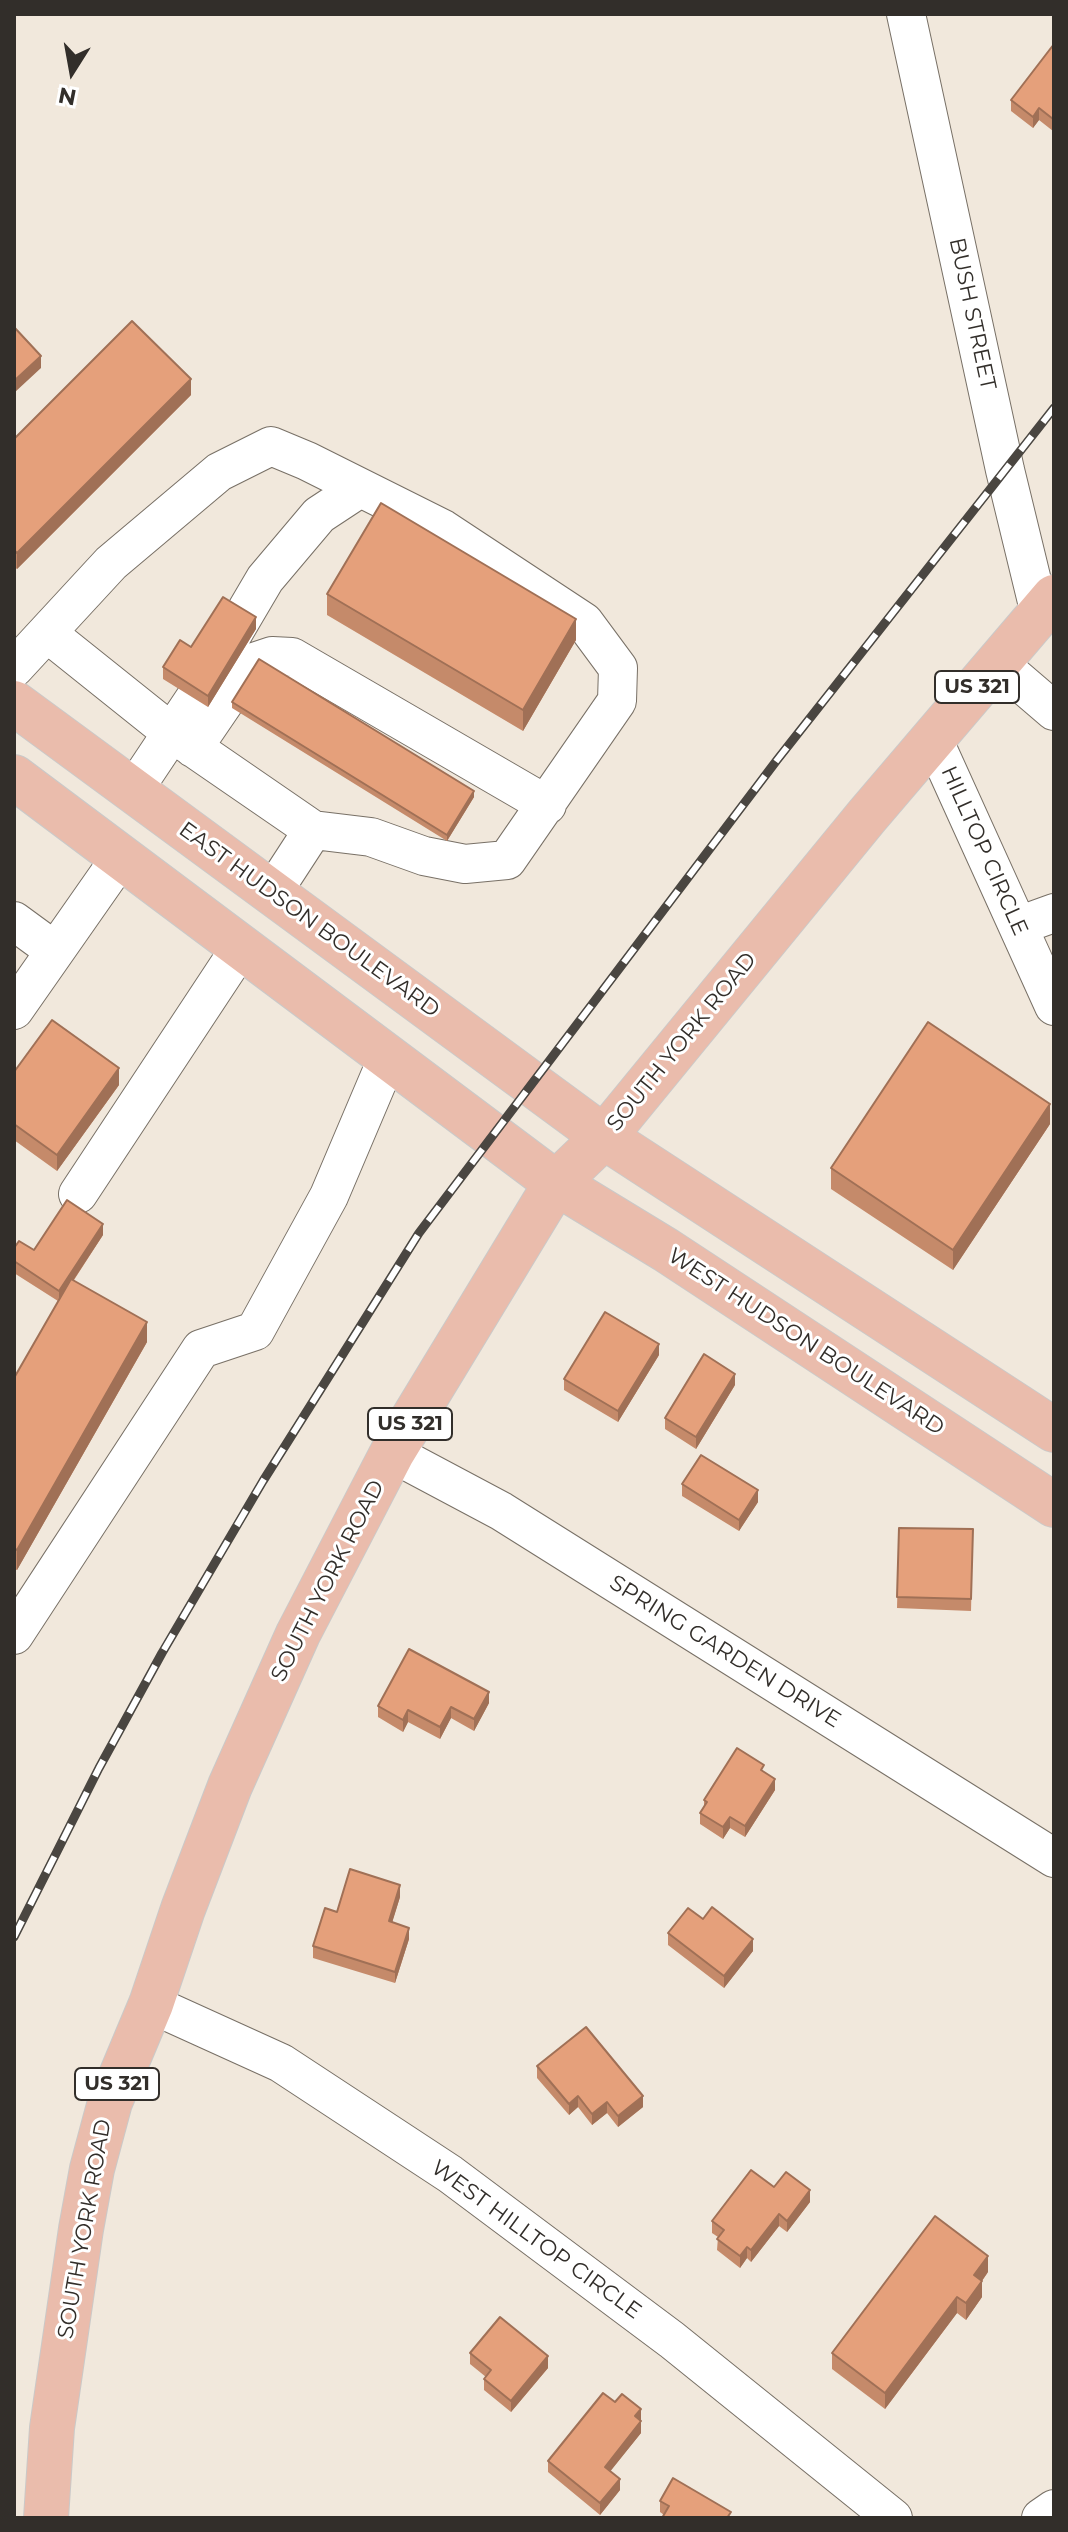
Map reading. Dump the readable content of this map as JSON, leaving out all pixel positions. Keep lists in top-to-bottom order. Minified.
{"streets":{"main road":["US 321","EAST HUDSON BOULEVARD","SOUTH YORK ROAD","WEST HUDSON BOULEVARD"],"street":["BUSH STREET","HILLTOP CIRCLE","SPRING GARDEN DRIVE","WEST HILLTOP CIRCLE"]},"crossings":[["BUSH STREET","SOUTH YORK ROAD"],["HILLTOP CIRCLE","SOUTH YORK ROAD"],["EAST HUDSON BOULEVARD","SOUTH YORK ROAD"],["SOUTH YORK ROAD","WEST HUDSON BOULEVARD"],["SOUTH YORK ROAD","SPRING GARDEN DRIVE"],["SOUTH YORK ROAD","WEST HILLTOP CIRCLE"]],"north":"bottom"}
